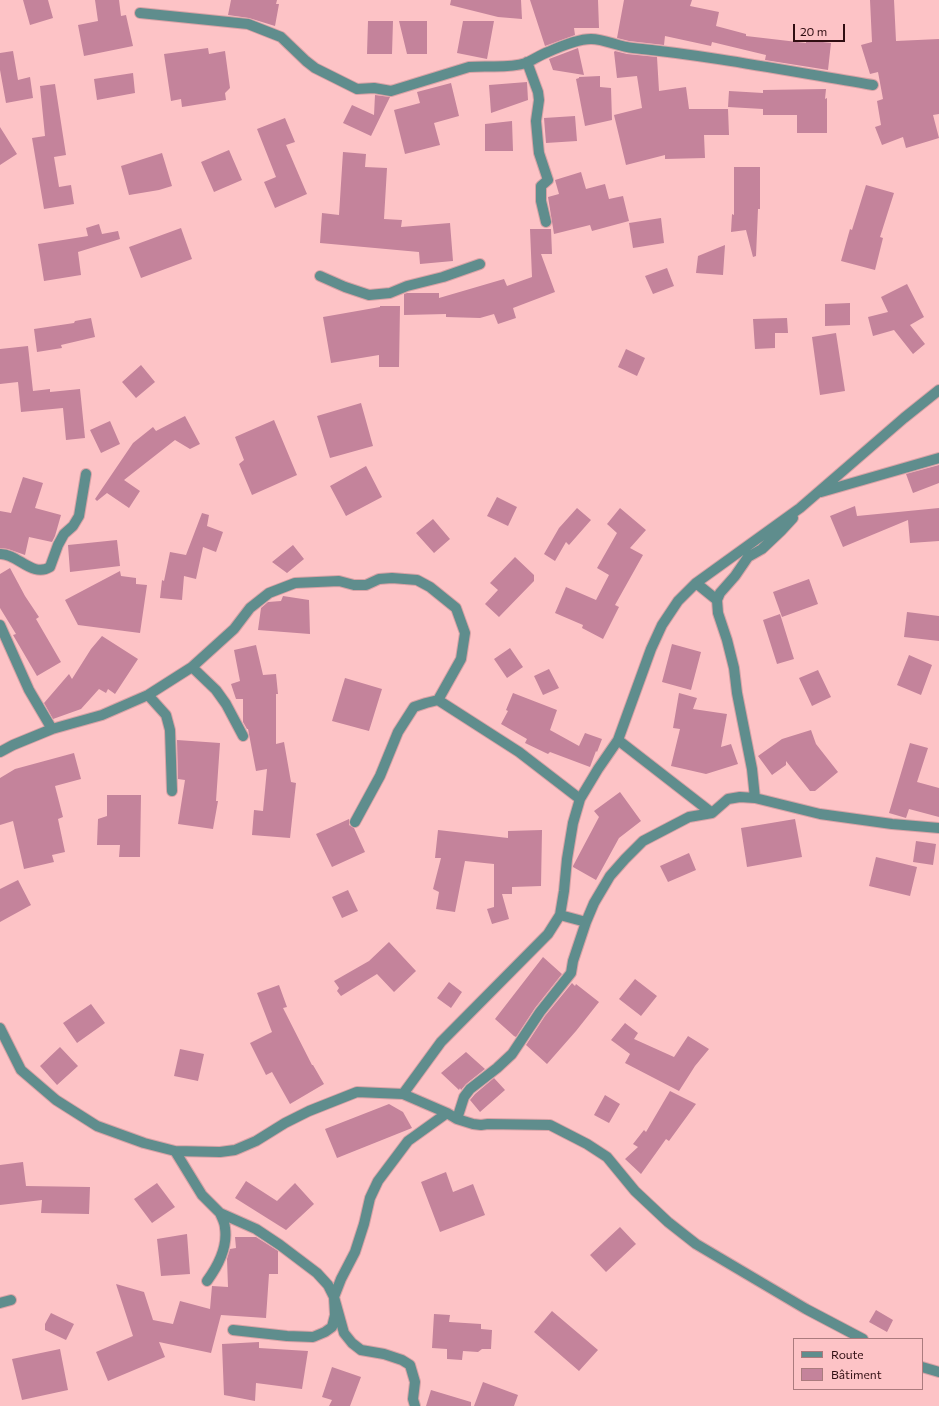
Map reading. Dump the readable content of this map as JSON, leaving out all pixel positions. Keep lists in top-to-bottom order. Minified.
{"legend":["Route","Bâtiment"],"scale_bar":"20 m"}
